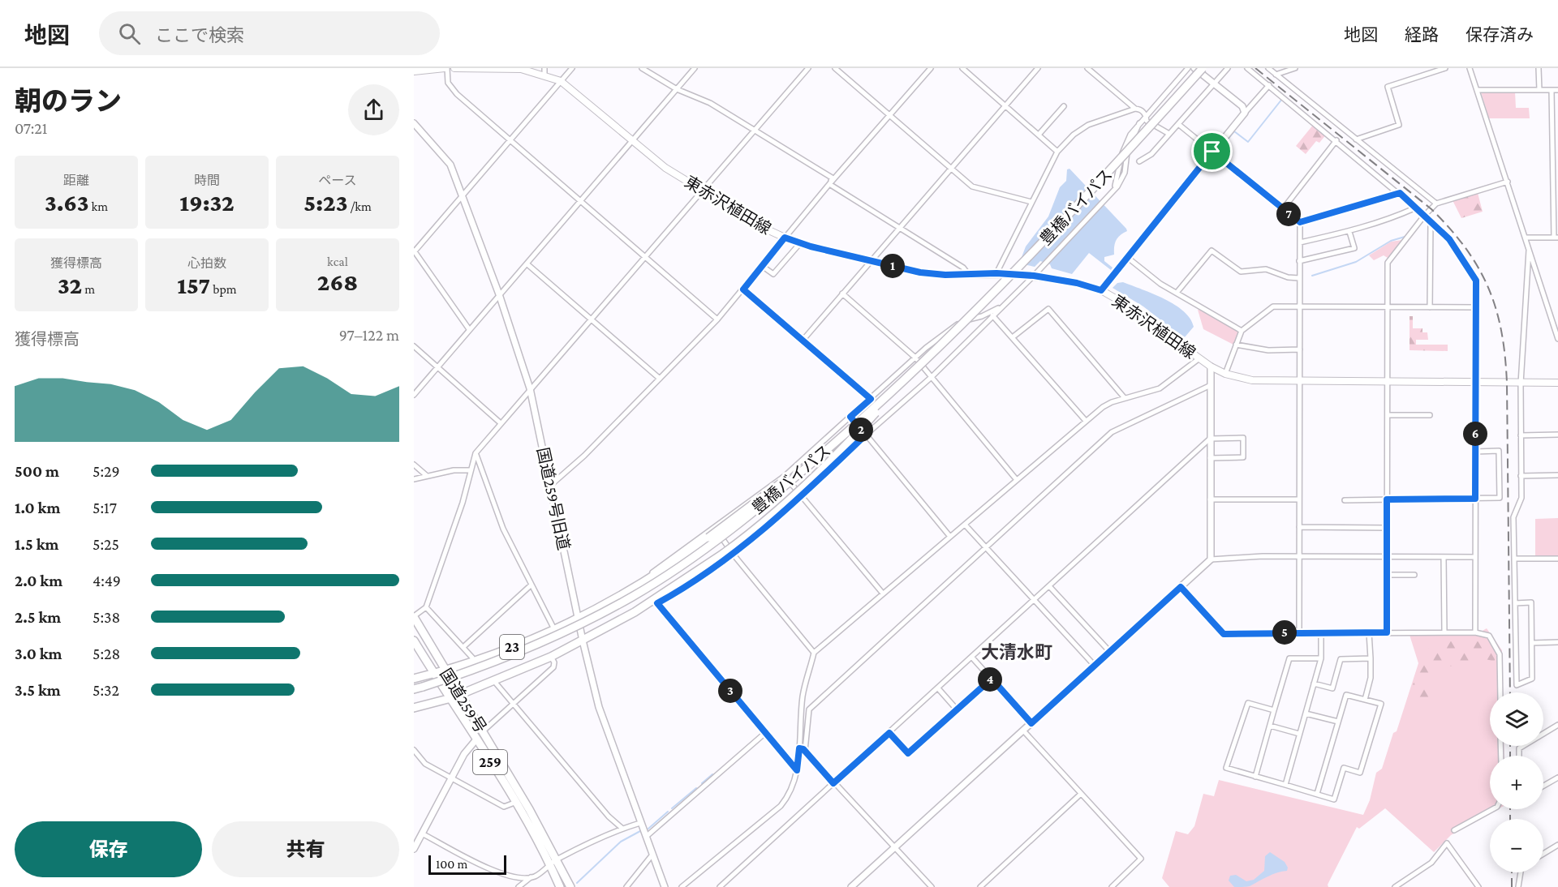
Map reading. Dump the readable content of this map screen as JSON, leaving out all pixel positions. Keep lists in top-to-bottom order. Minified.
{"streets":{"highway":["豊橋バイパス","23","国道259号","259"],"main road":["東赤沢植田線"],"street":["国道259号旧道"]},"crossings":[["豊橋バイパス","23"],["国道259号旧道","23"],["23","国道259号"]],"districts":["大清水町"],"scale_bar":"100 m","page":{"header":"地図","search":"ここで検索","nav":["地図","経路","保存済み"],"heading":["朝のラン","07:21"],"stats":[["距離","3.63 km"],["時間","19:32"],["ペース","5:23 /km"],["獲得標高","32 m"],["心拍数","157 bpm"],["kcal","268"]],"pins":["7","1","2","6","5","4","3"],"chart":["獲得標高","97–122 m"],"list":[{"name":"500 m","note":"5:29"},{"name":"1.0 km","note":"5:17"},{"name":"1.5 km","note":"5:25"},{"name":"2.0 km","note":"4:49"},{"name":"2.5 km","note":"5:38"},{"name":"3.0 km","note":"5:28"},{"name":"3.5 km","note":"5:32"}],"map_buttons":["+","−"],"buttons":["保存","共有"],"scale":"100 m"}}
